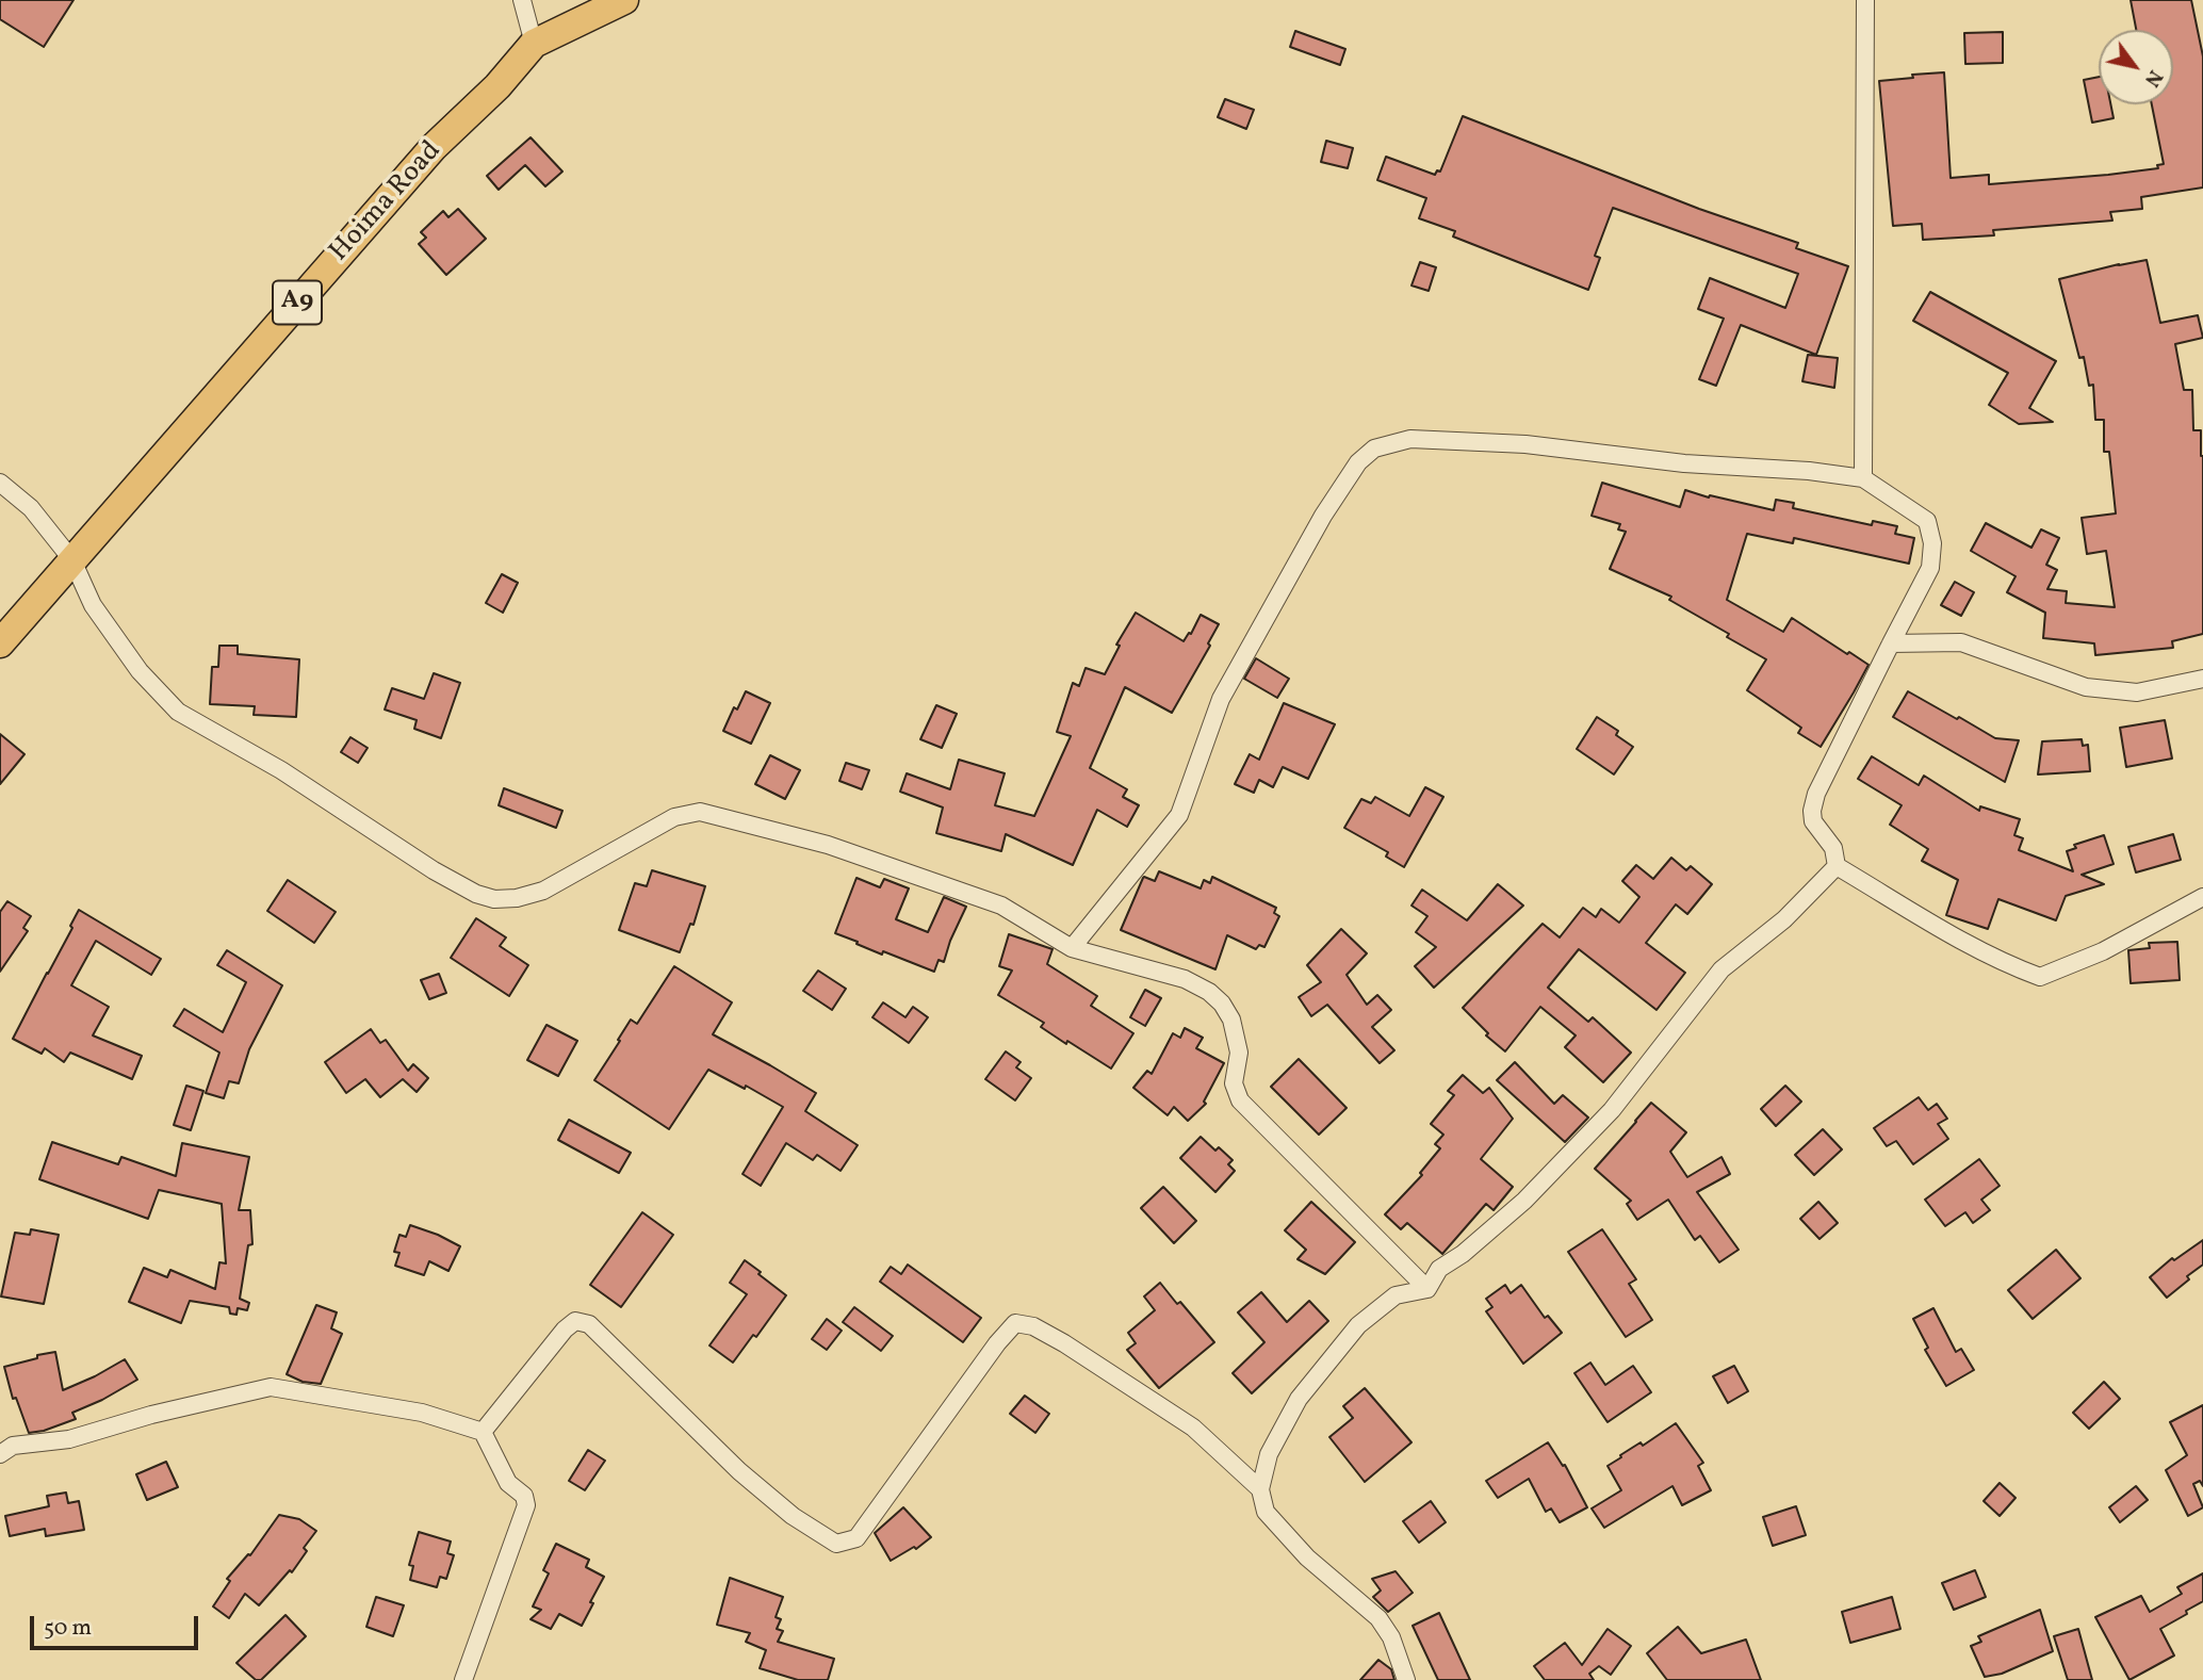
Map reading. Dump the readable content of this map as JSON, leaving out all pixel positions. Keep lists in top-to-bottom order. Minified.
{"streets":{"main road":["Hoima Road","A9"]},"scale_bar":"50 m","north":"bottom right"}
